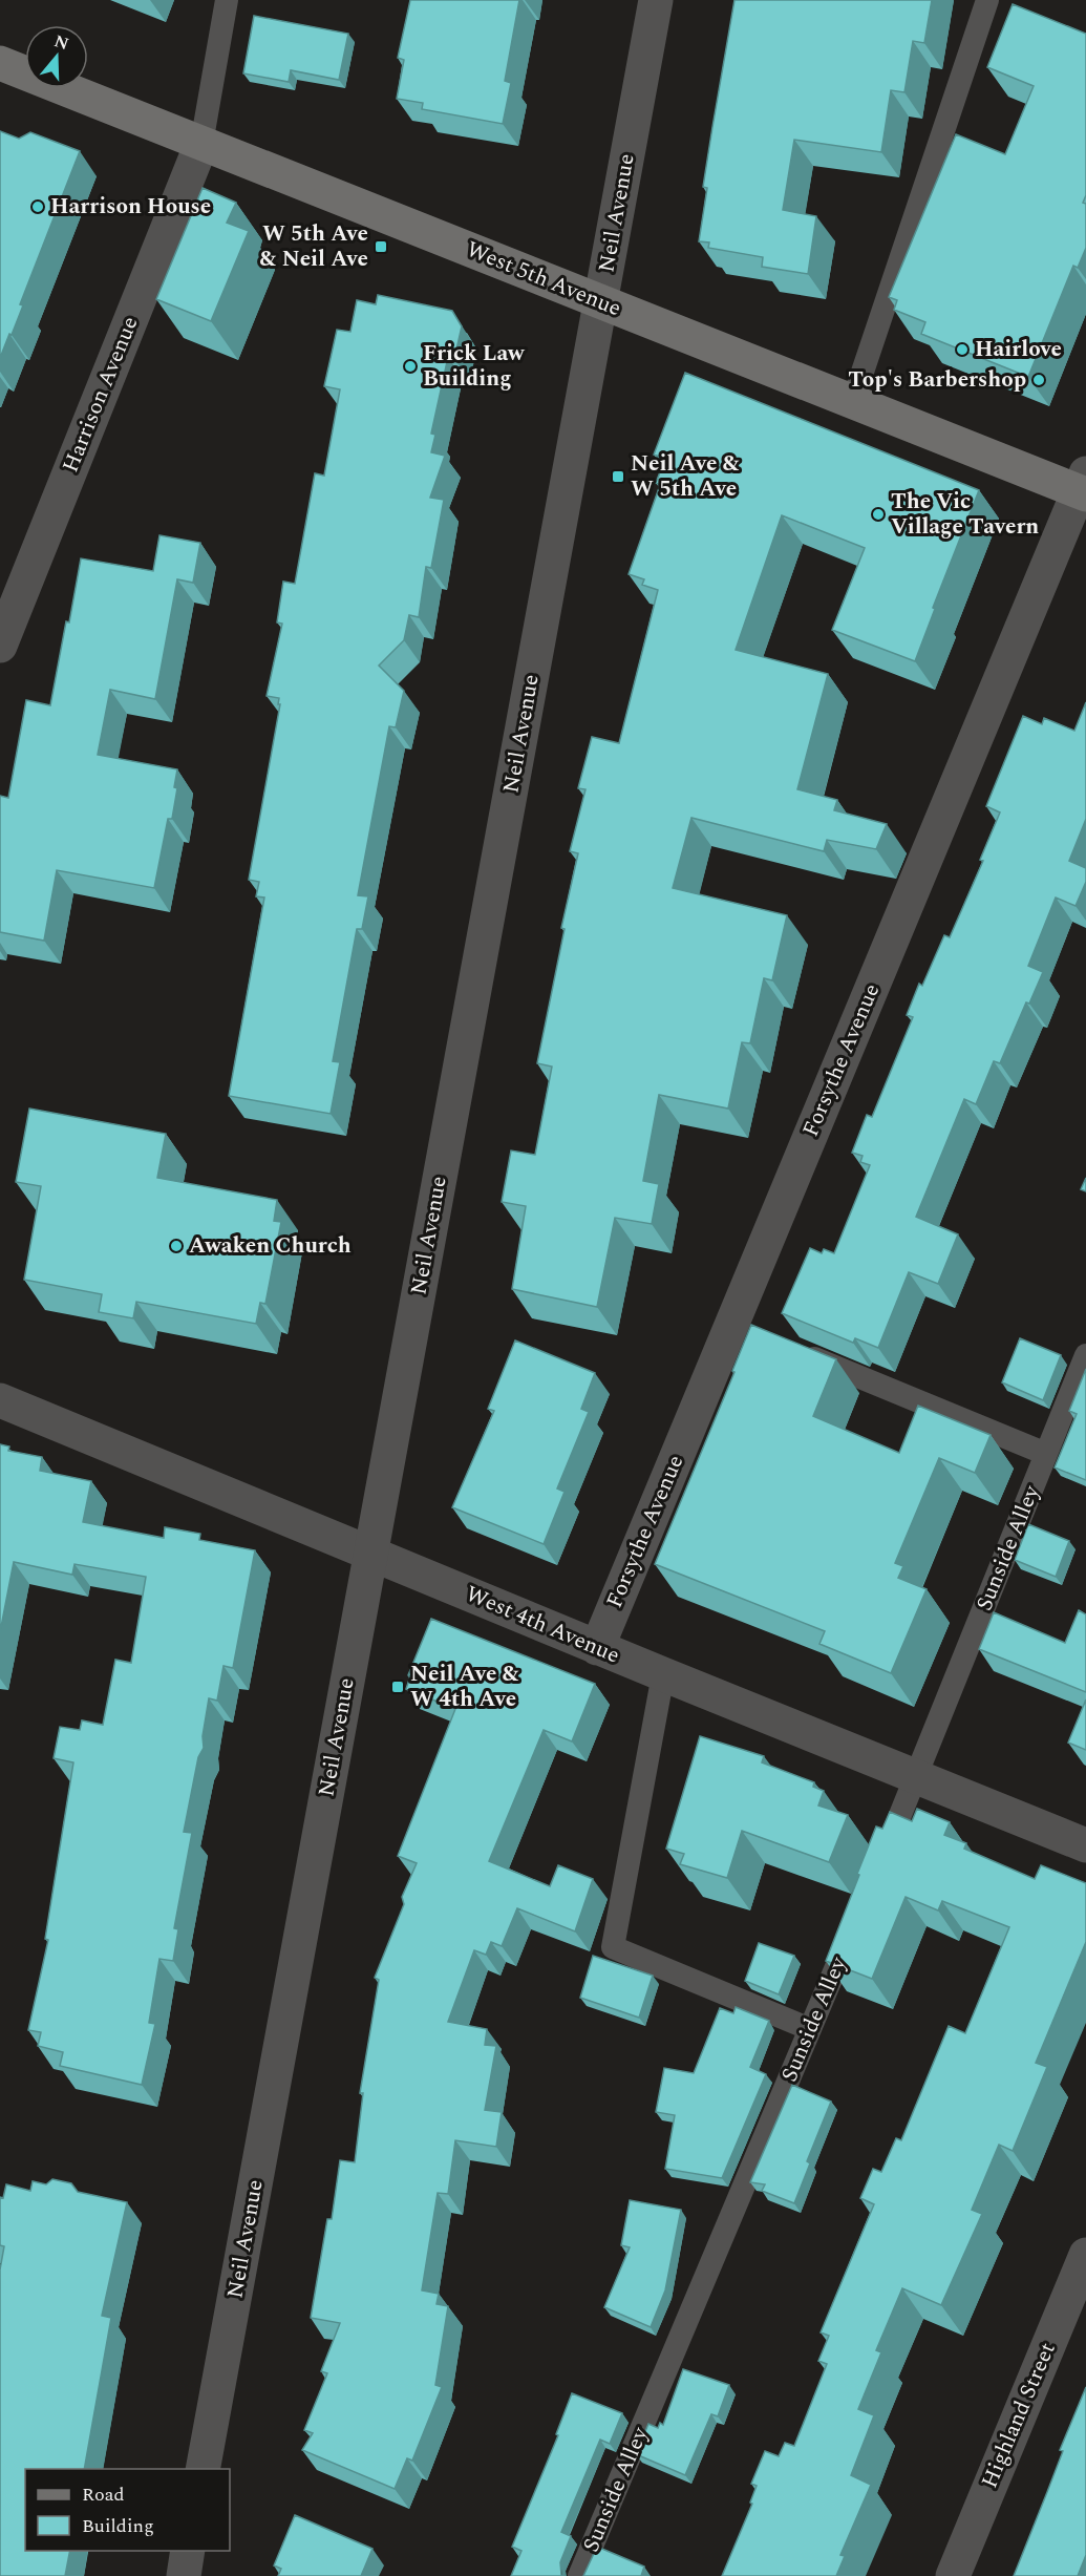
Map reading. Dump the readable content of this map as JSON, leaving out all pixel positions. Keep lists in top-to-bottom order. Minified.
{"streets":{"main road":["West 5th Avenue"],"street":["Neil Avenue","Harrison Avenue","Forsythe Avenue","West 4th Avenue","Highland Street"],"lane":["Sunside Alley"]},"crossings":[["Neil Avenue","West 5th Avenue"],["Neil Avenue","West 4th Avenue"],["West 5th Avenue","Harrison Avenue"],["West 5th Avenue","Forsythe Avenue"],["Forsythe Avenue","West 4th Avenue"],["Sunside Alley","West 4th Avenue"]],"places":{"other":["Harrison House","Hairlove","Frick Law Building","Top's Barbershop","The Vic Village Tavern","Awaken Church"],"transit":["W 5th Ave & Neil Ave","Neil Ave & W 5th Ave","Neil Ave & W 4th Ave"]},"legend":["Road","Building"],"north":"top"}
